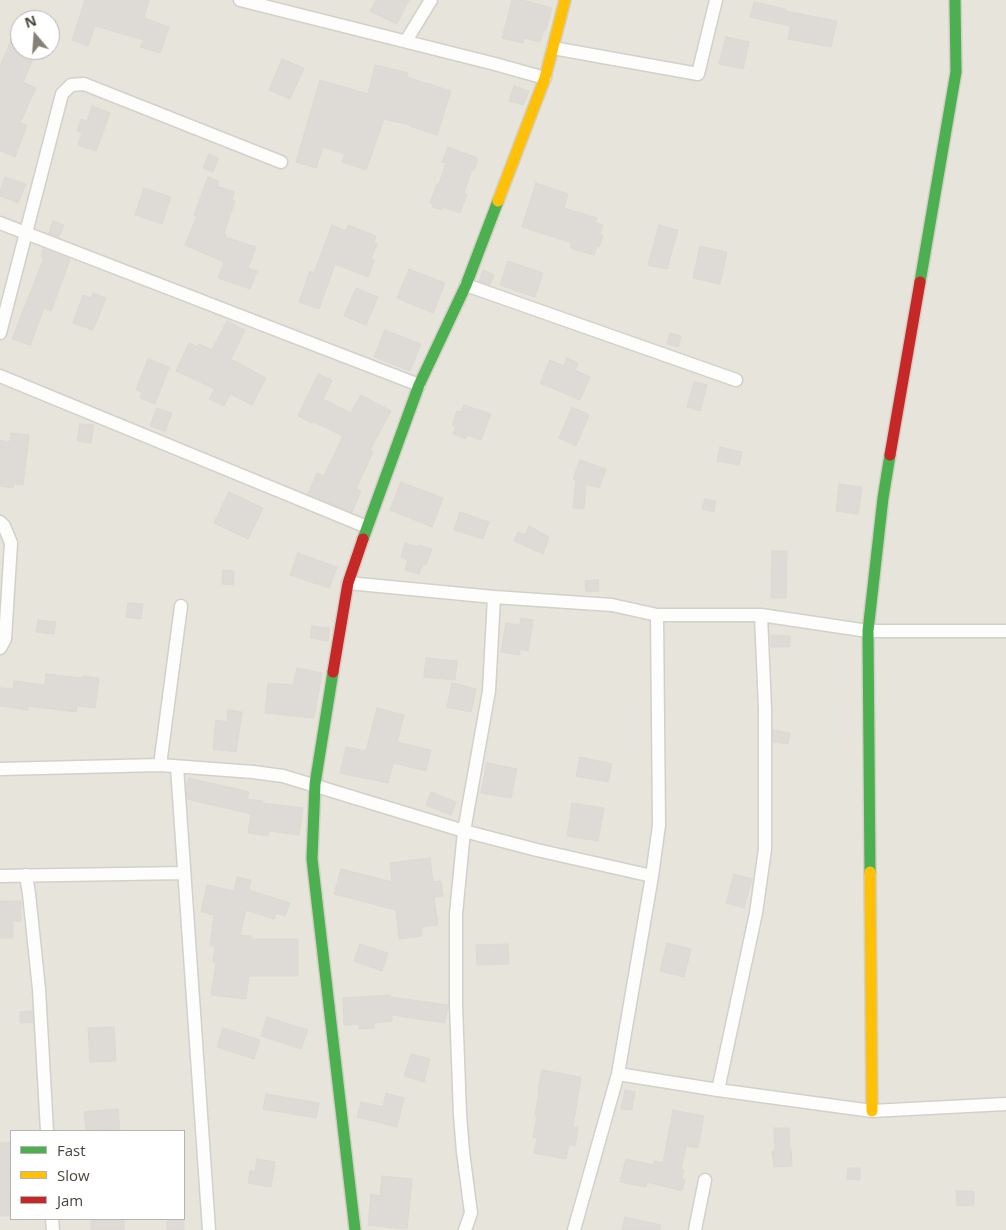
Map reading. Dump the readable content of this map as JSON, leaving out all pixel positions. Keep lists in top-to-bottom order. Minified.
{"legend":["Fast","Slow","Jam"],"north":"top"}
